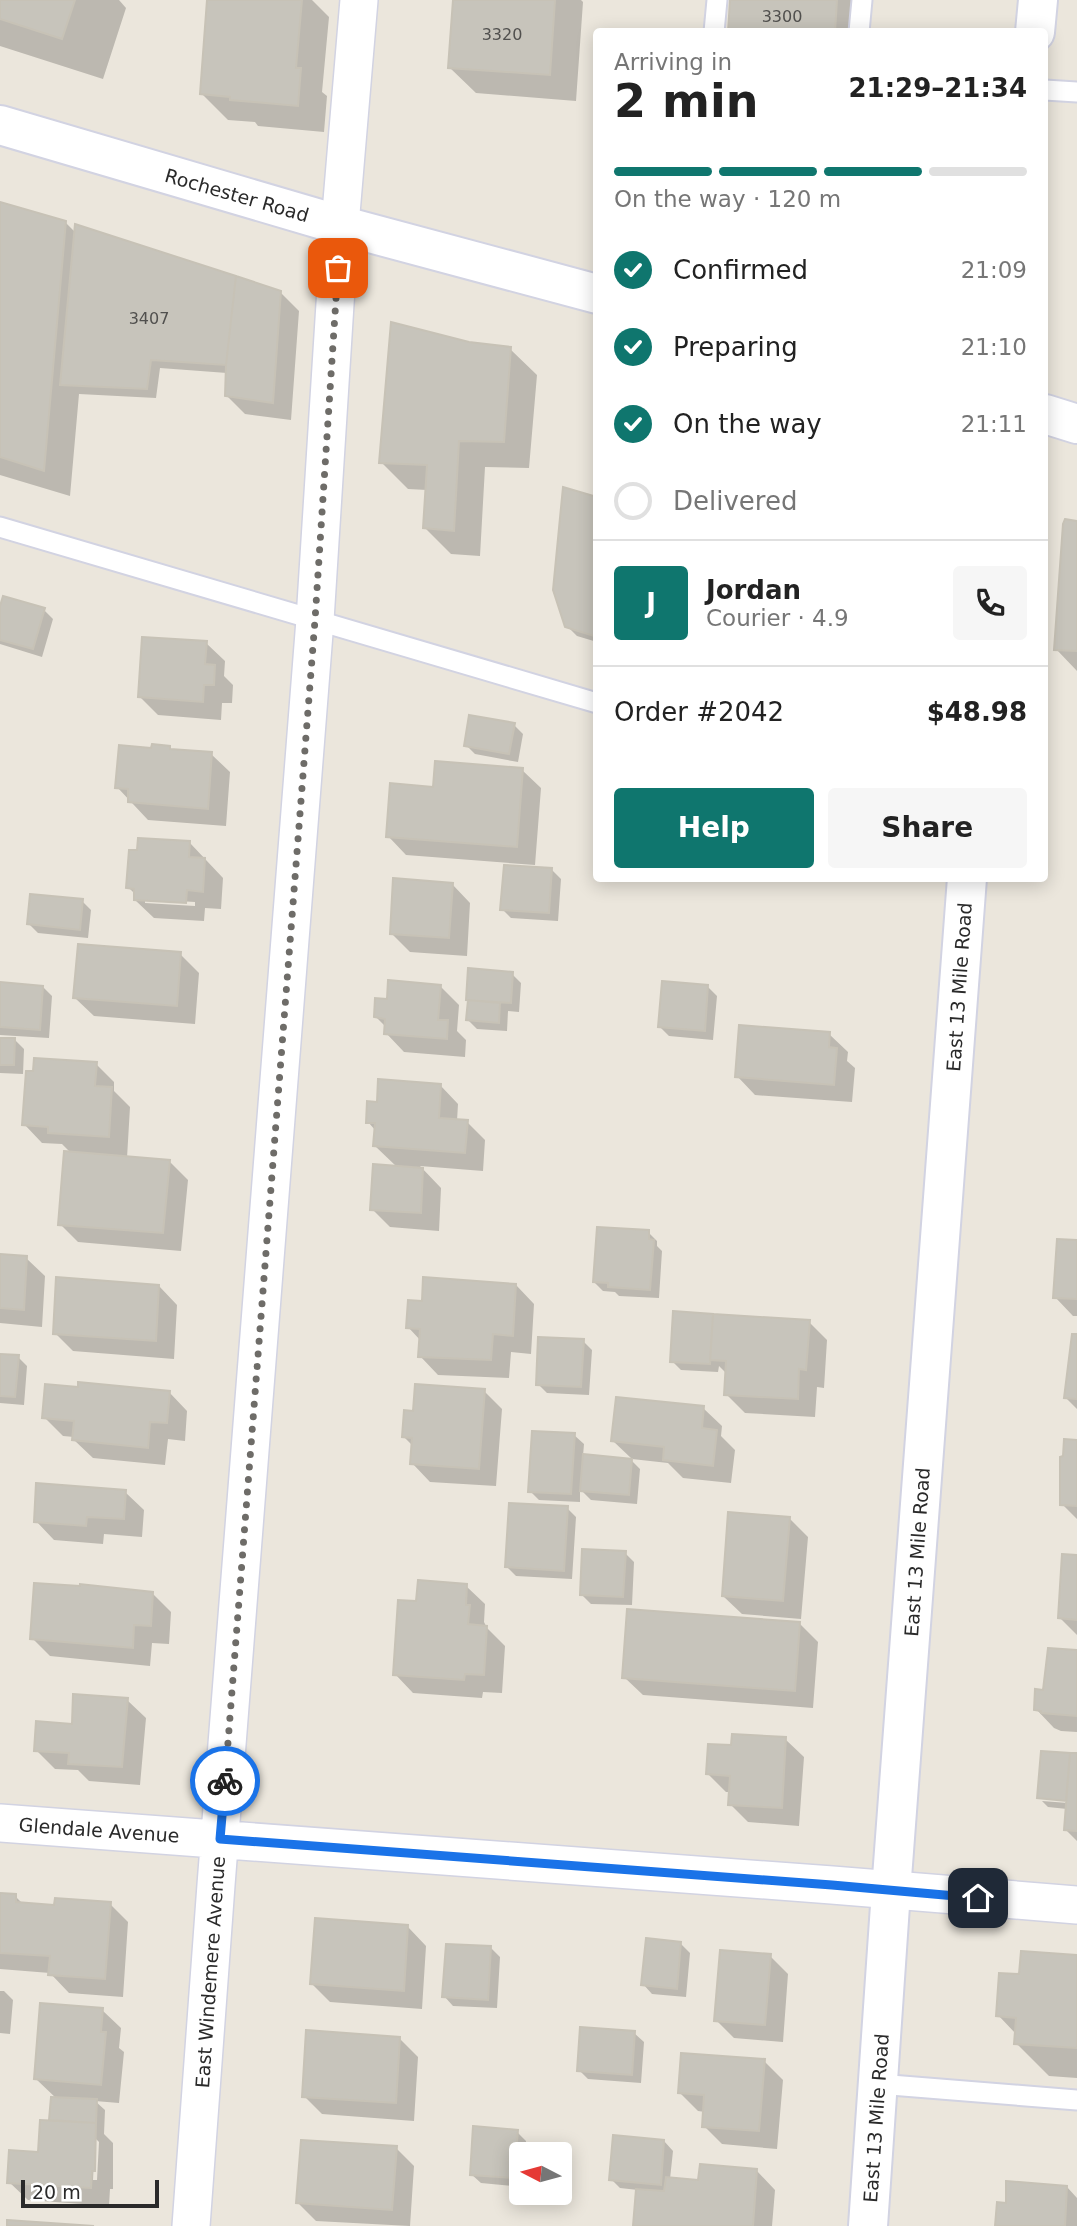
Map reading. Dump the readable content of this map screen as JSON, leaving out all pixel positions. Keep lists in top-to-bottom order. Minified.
{"streets":{"main road":["Rochester Road","East 13 Mile Road"],"street":["Glendale Avenue","East Windemere Avenue"]},"crossings":[["Rochester Road","East Windemere Avenue"],["East 13 Mile Road","Glendale Avenue"],["Glendale Avenue","East Windemere Avenue"]],"house_numbers":["3300","3320","3407"],"scale_bar":"20 m","north":"left","page":{"heading":["2 min","Arriving in","21:29–21:34"],"panel":["Jordan","Courier · 4.9","Order #2042","$48.98"],"bar":"On the way · 120 m","list":[["Confirmed","21:09"],["Preparing","21:10"],["On the way","21:11"],"Delivered"],"round":"J","buttons":["Help","Share"],"scale":"20 m"}}
